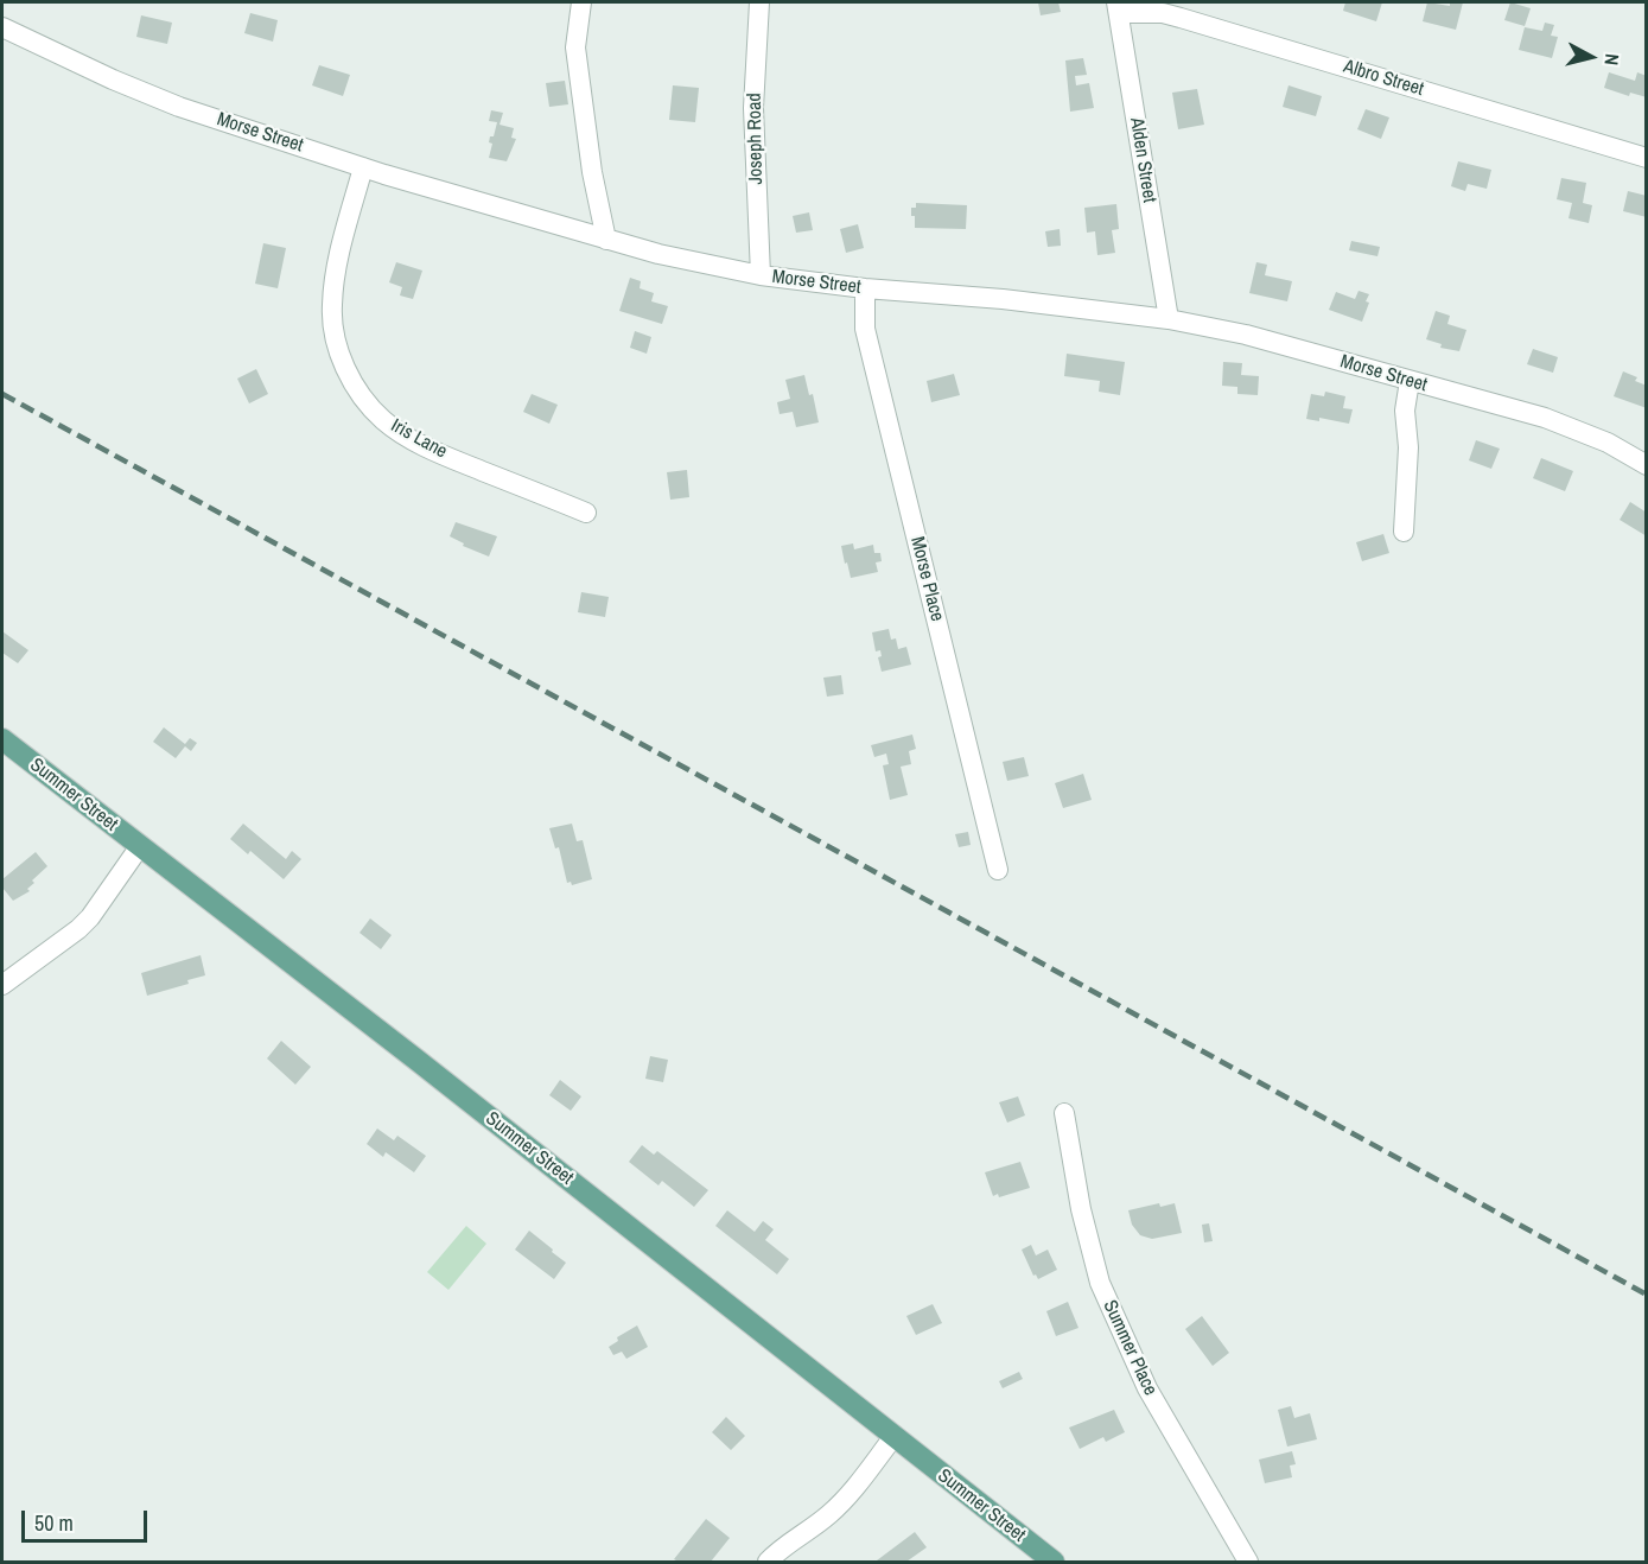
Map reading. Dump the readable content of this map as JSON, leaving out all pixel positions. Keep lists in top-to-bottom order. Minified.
{"streets":{"main road":["Summer Street"],"street":["Albro Street","Morse Street","Joseph Road","Alden Street","Iris Lane","Morse Place","Summer Place"]},"crossings":[["Albro Street","Alden Street"],["Morse Street","Joseph Road"],["Morse Street","Alden Street"],["Morse Street","Iris Lane"],["Morse Street","Morse Place"]],"scale_bar":"50 m","north":"right"}
